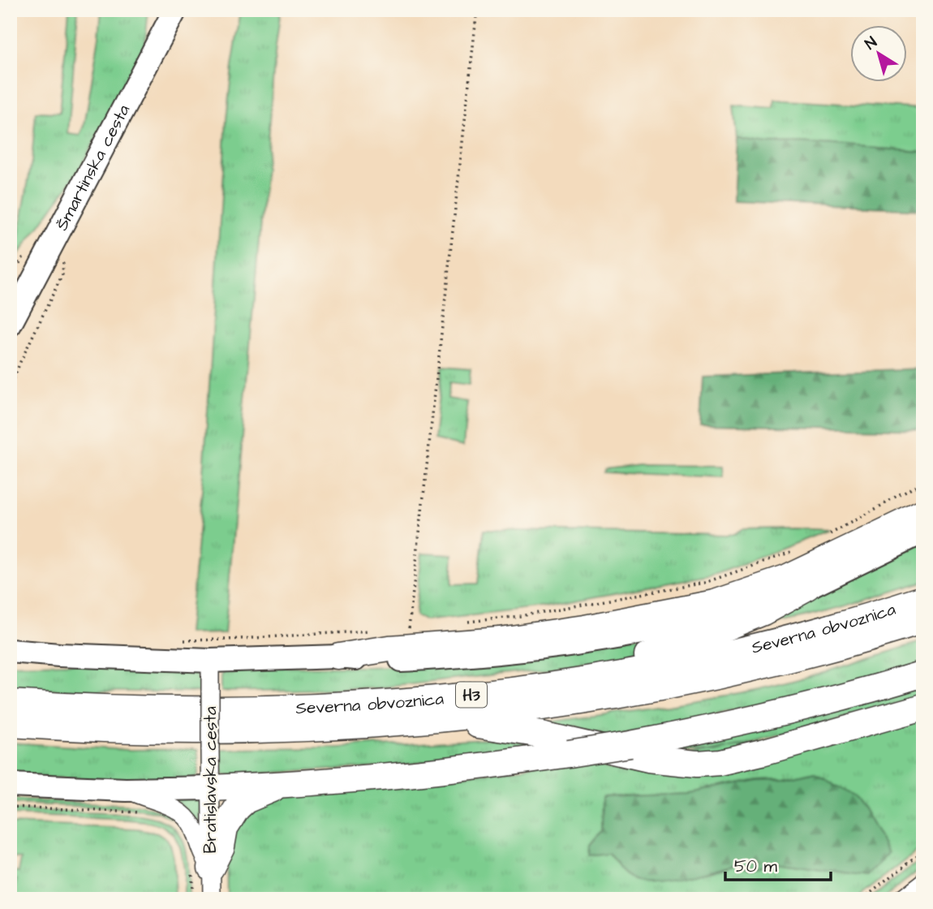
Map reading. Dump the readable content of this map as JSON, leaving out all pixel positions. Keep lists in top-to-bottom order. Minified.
{"streets":{"highway":["Severna obvoznica","H3"],"main road":["Šmartinska cesta"],"street":["Bratislavska cesta"]},"scale_bar":"50 m","north":"top left"}
